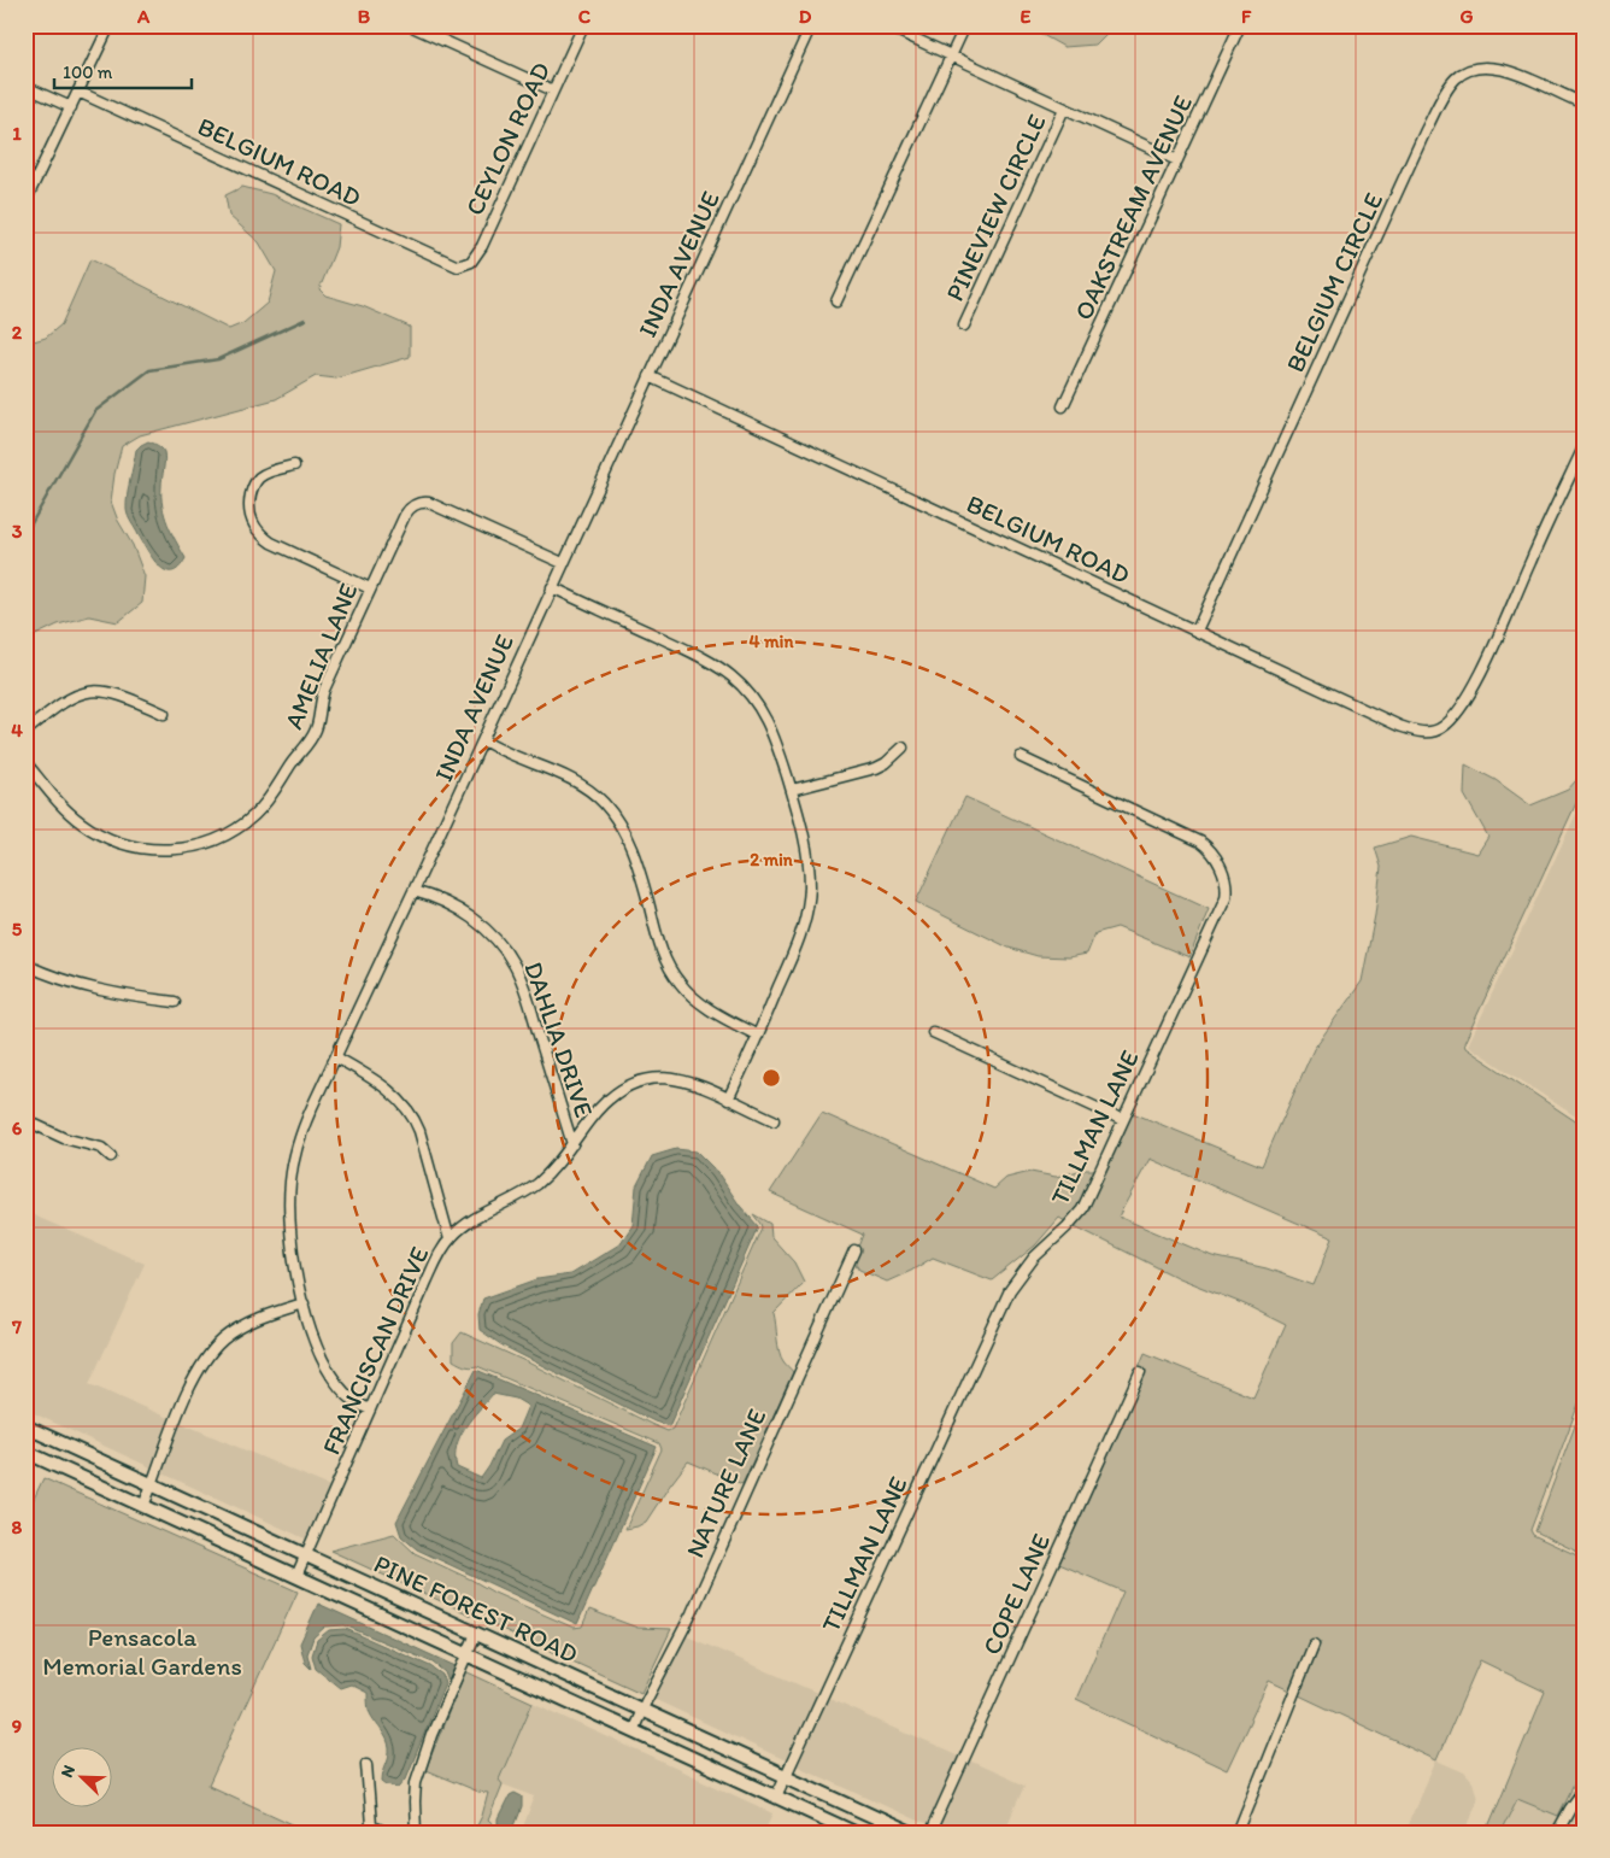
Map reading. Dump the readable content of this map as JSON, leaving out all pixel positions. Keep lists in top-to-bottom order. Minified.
{"streets":{"main road":["PINE FOREST ROAD"],"street":["CEYLON ROAD","BELGIUM ROAD","PINEVIEW CIRCLE","OAKSTREAM AVENUE","INDA AVENUE","BELGIUM CIRCLE","AMELIA LANE","DAHLIA DRIVE","TILLMAN LANE","FRANCISCAN DRIVE","NATURE LANE","COPE LANE"]},"crossings":[["CEYLON ROAD","BELGIUM ROAD"],["BELGIUM ROAD","INDA AVENUE"],["BELGIUM ROAD","BELGIUM CIRCLE"],["INDA AVENUE","AMELIA LANE"],["INDA AVENUE","DAHLIA DRIVE"],["INDA AVENUE","FRANCISCAN DRIVE"],["DAHLIA DRIVE","FRANCISCAN DRIVE"],["TILLMAN LANE","PINE FOREST ROAD"],["FRANCISCAN DRIVE","PINE FOREST ROAD"],["NATURE LANE","PINE FOREST ROAD"]],"parks":["Pensacola Memorial Gardens"],"scale_bar":"100 m","north":"top left","grid":{"columns":["A","B","C","D","E","F","G"],"rows":["1","2","3","4","5","6","7","8","9"]},"rings":["4 min","2 min"]}
